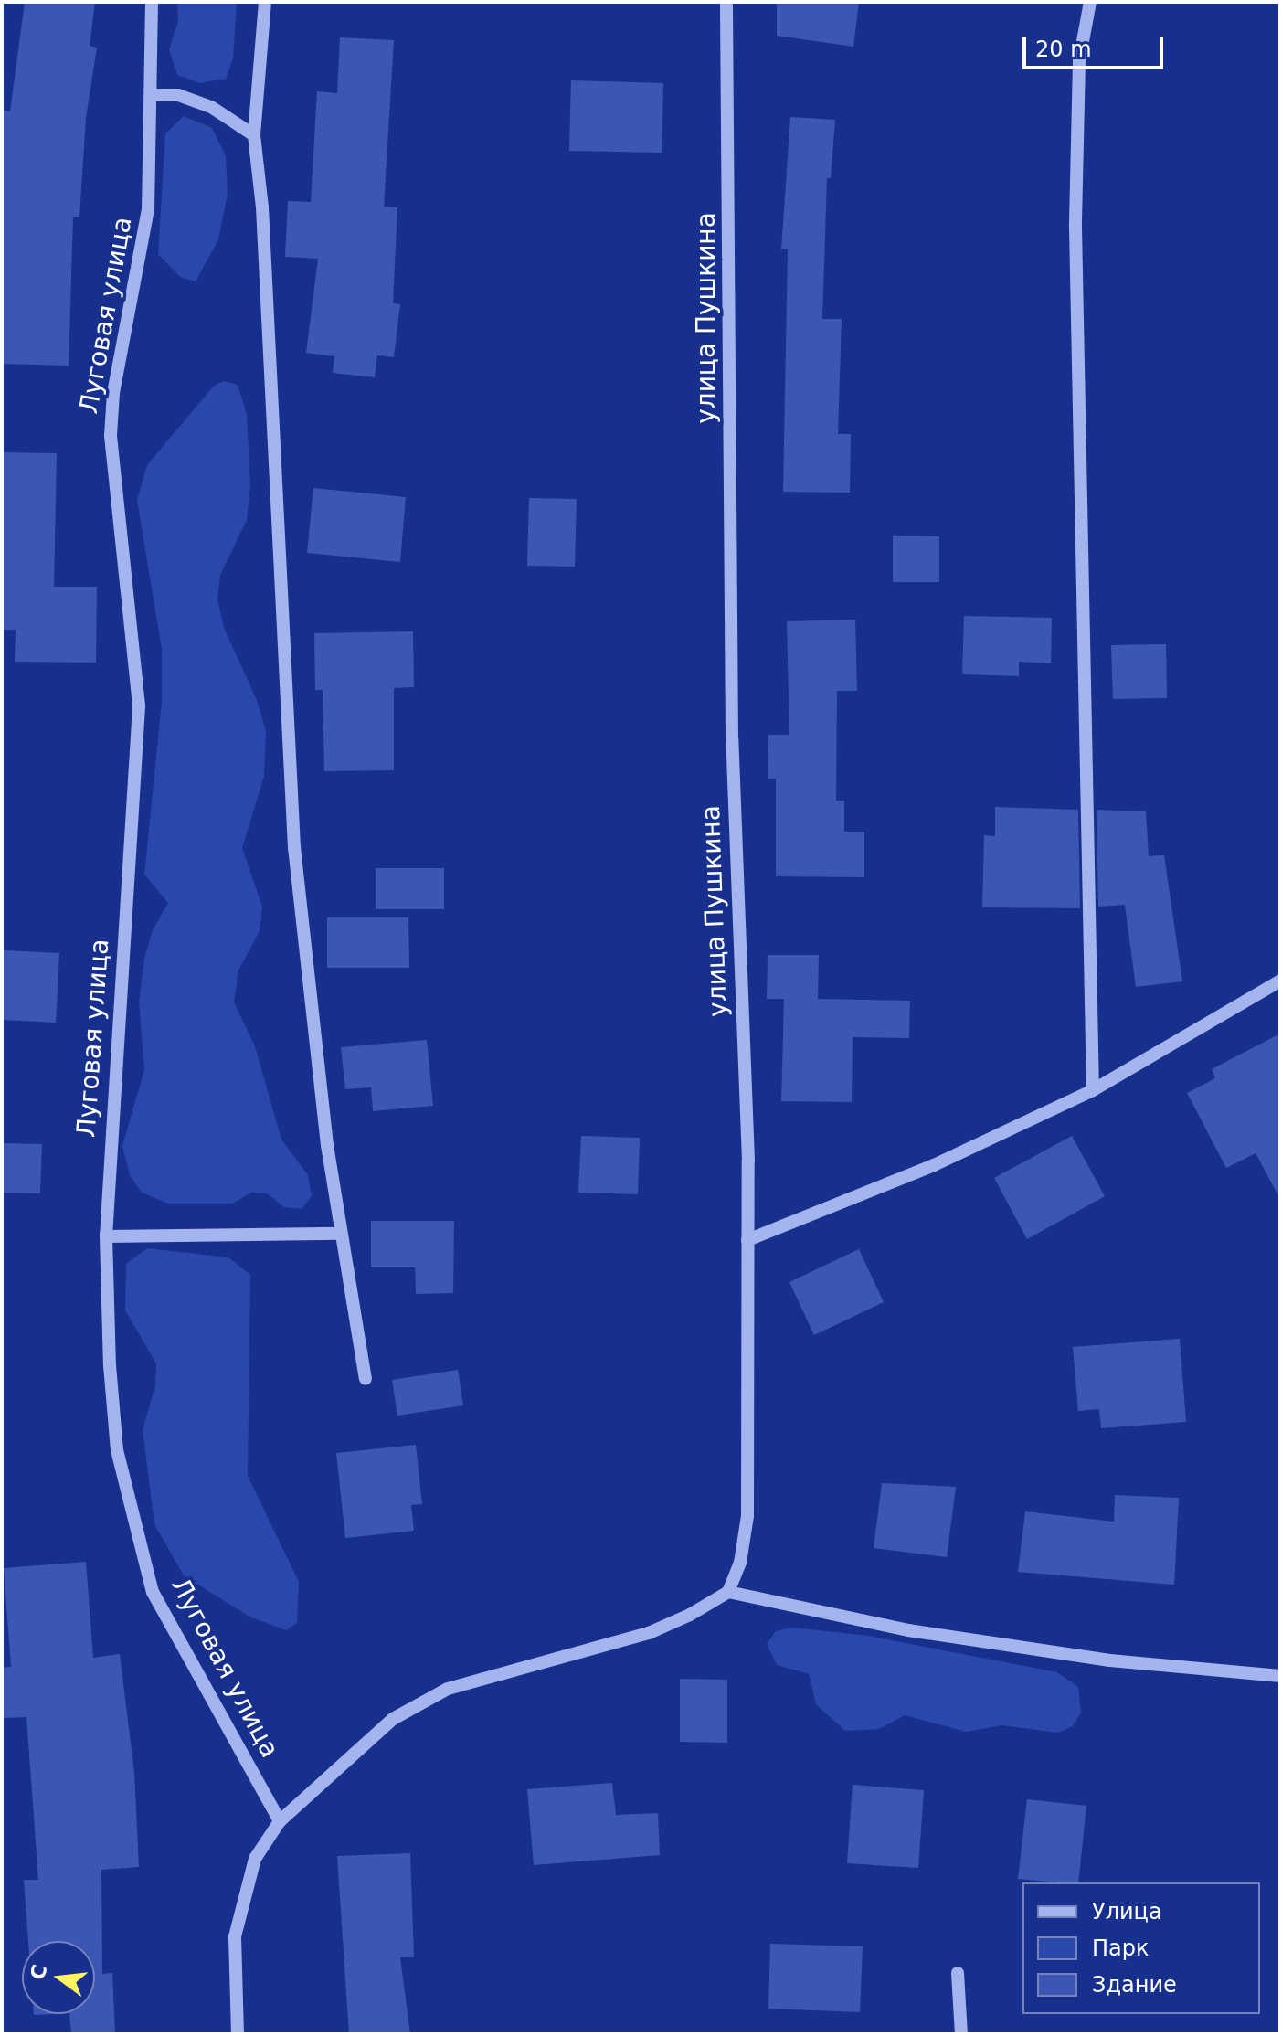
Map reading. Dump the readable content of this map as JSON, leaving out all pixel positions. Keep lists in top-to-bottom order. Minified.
{"streets":{"street":["Луговая улица","улица Пушкина"]},"legend":["Улица","Парк","Здание"],"scale_bar":"20 m","north":"left"}
